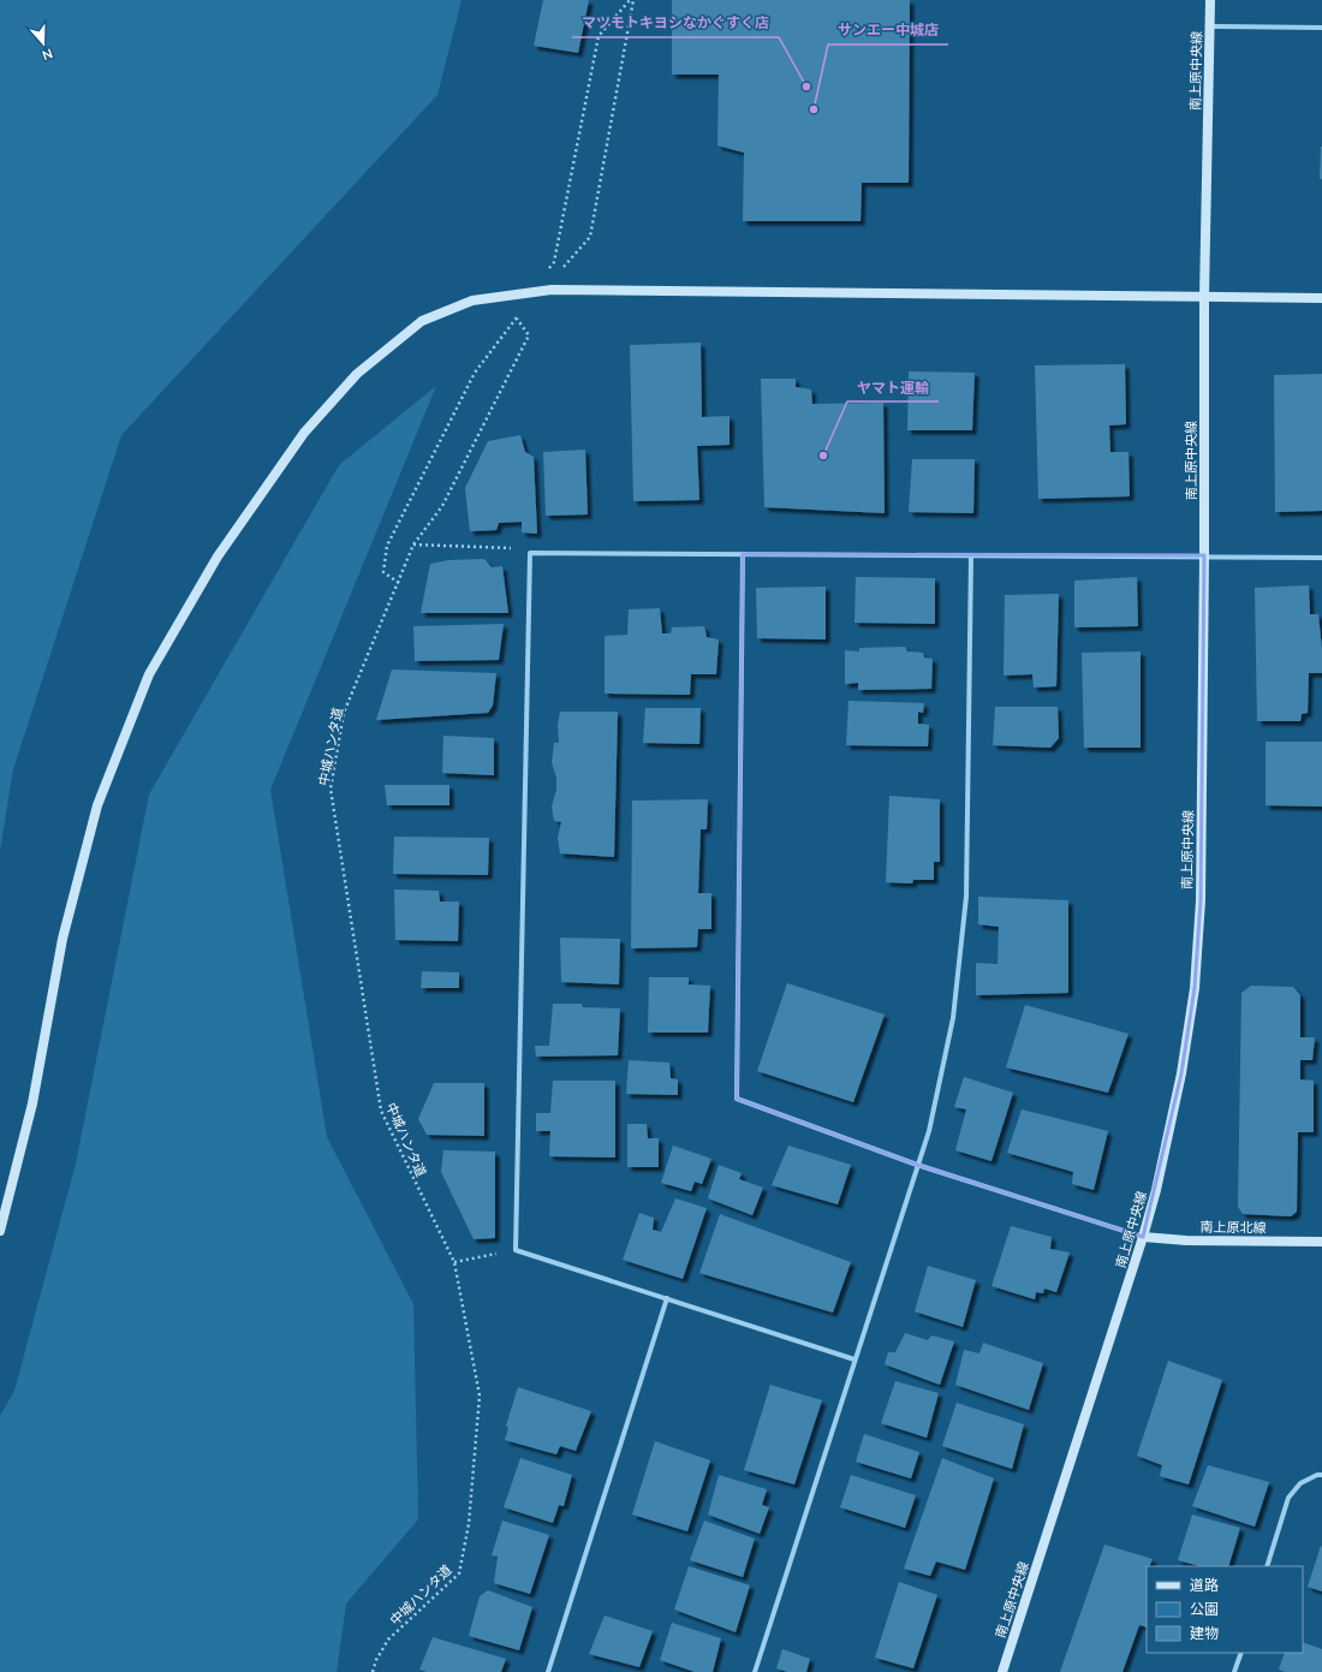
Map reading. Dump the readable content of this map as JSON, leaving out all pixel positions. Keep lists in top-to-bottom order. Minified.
{"streets":{"street":["南上原中央線","南上原北線"],"path":["中城ハンタ道"]},"crossings":[["南上原中央線","南上原北線"]],"places":["マツモトキヨシなかぐすく店","サンエー中城店","ヤマト運輸"],"legend":["道路","公園","建物"],"north":"bottom"}
